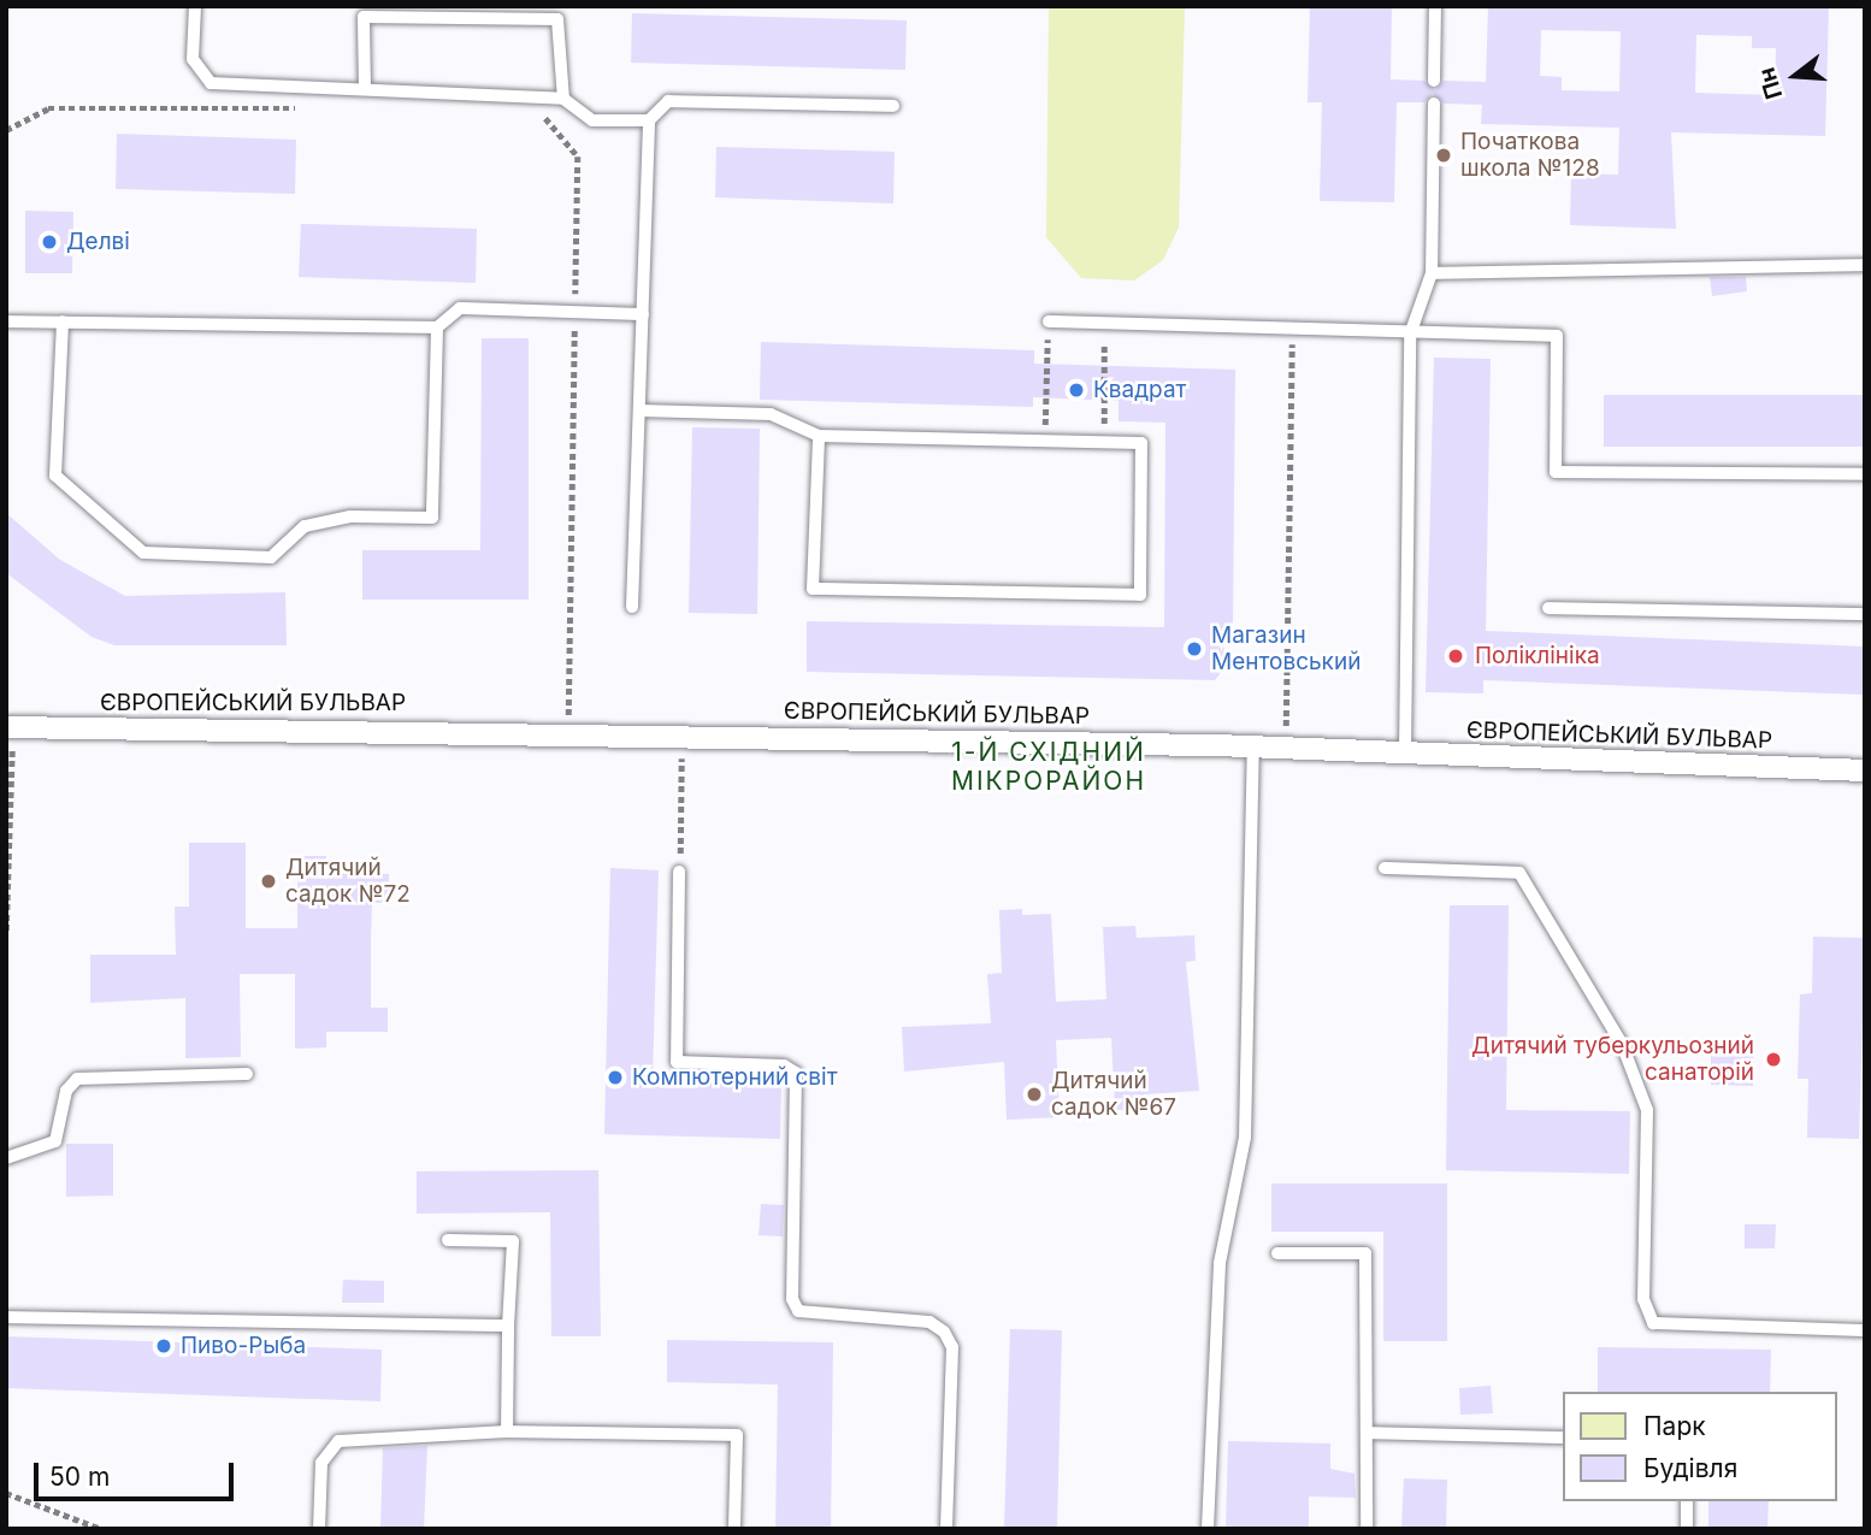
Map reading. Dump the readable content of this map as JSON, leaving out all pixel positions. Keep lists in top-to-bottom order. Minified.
{"streets":{"street":["ЄВРОПЕЙСЬКИЙ БУЛЬВАР"]},"districts":["1-Й СХІДНИЙ МІКРОРАЙОН"],"places":["Початкова школа №128","Делві","Квадрат","Магазин Ментовський","Поліклініка","Дитячий садок №72","Дитячий туберкульозний санаторій","Компютерний світ","Дитячий садок №67","Пиво-Рыба"],"legend":["Парк","Будівля"],"scale_bar":"50 m","north":"left"}
